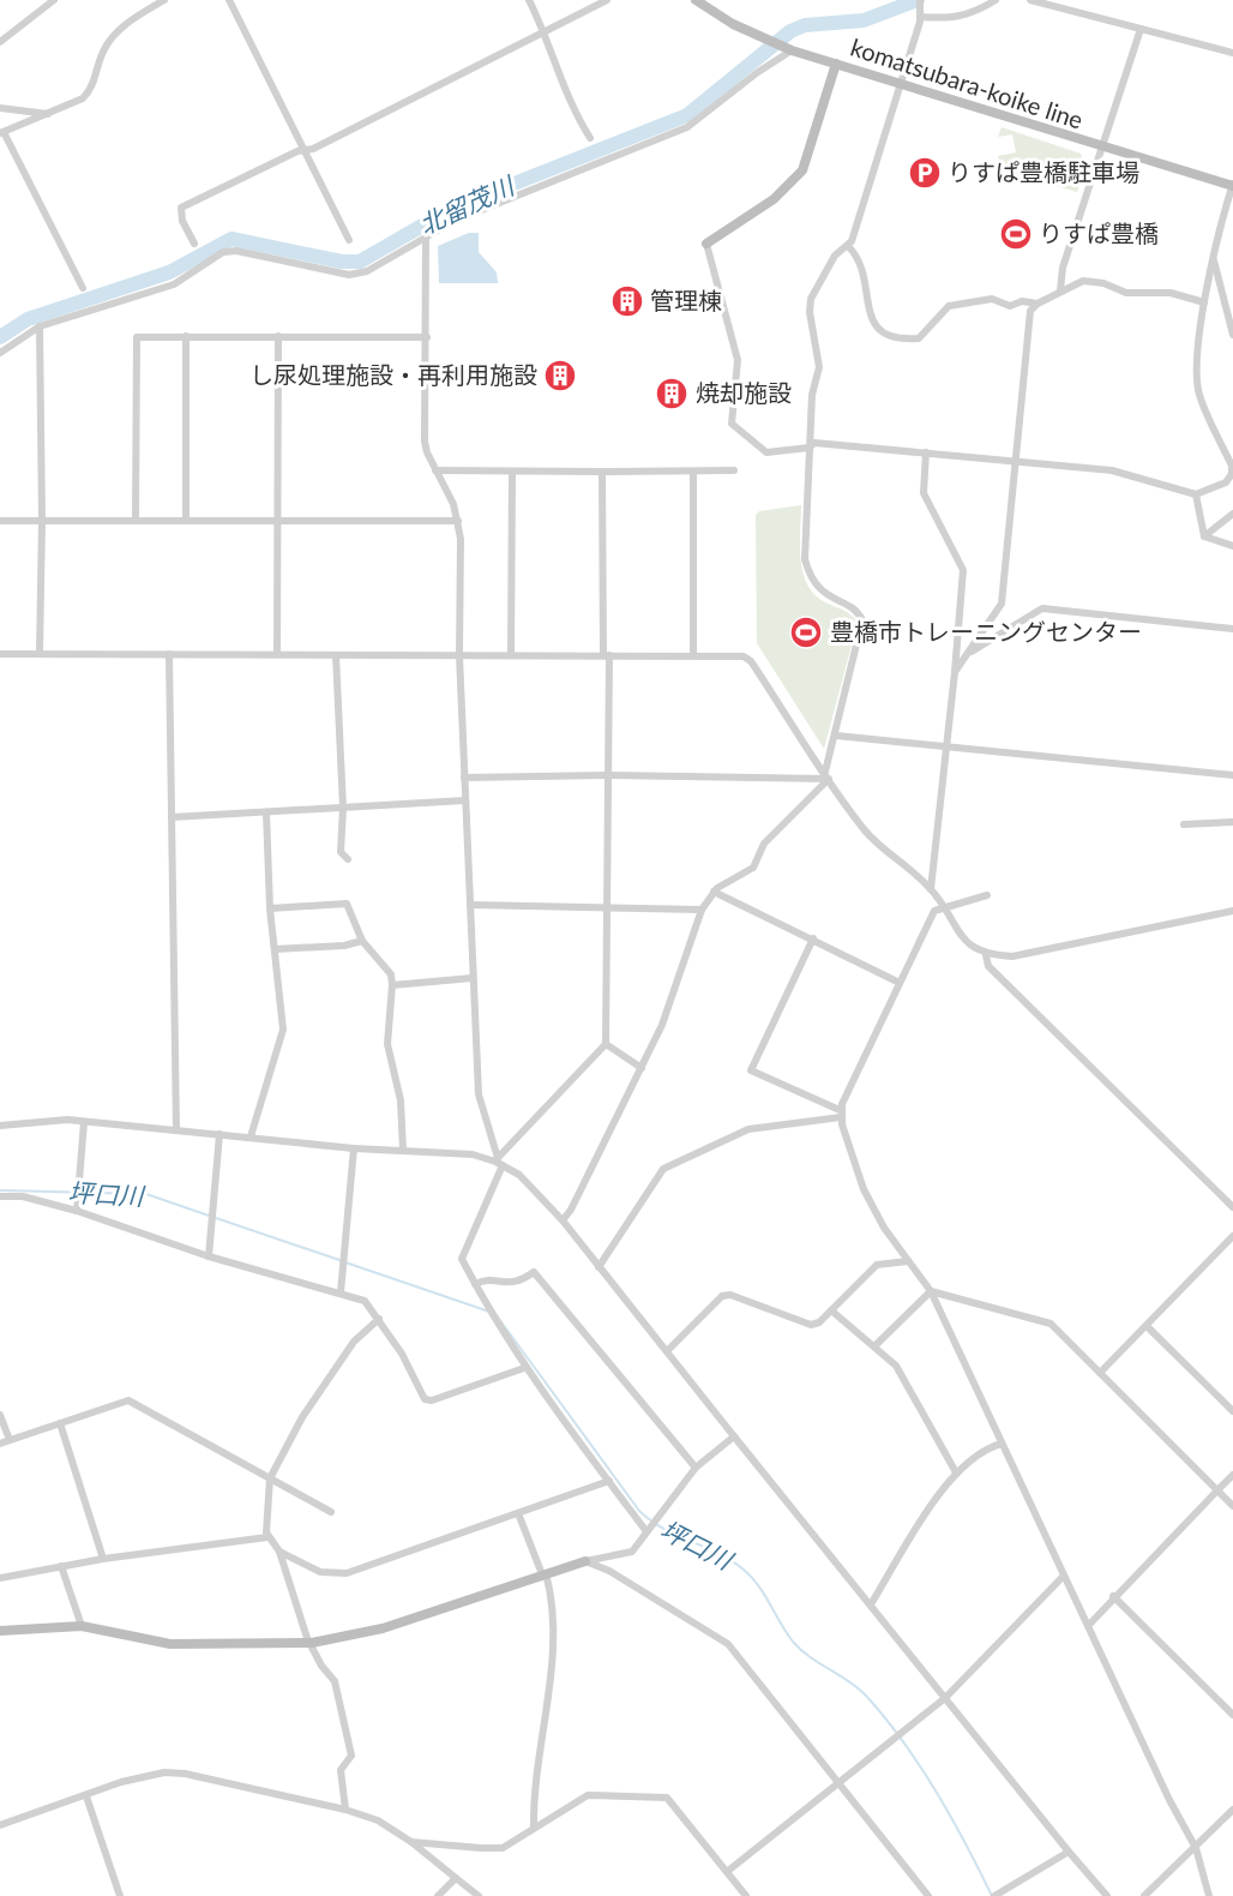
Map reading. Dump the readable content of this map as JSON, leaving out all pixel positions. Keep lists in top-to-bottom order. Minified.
{"streets":{"street":["komatsubara-koike line"]},"water":["北留茂川","坪口川"],"places":{"parking":["りすぱ豊橋駐車場"],"sports":["りすぱ豊橋","豊橋市トレーニングセンター"],"building":["管理棟","し尿処理施設・再利用施設","焼却施設"]}}
